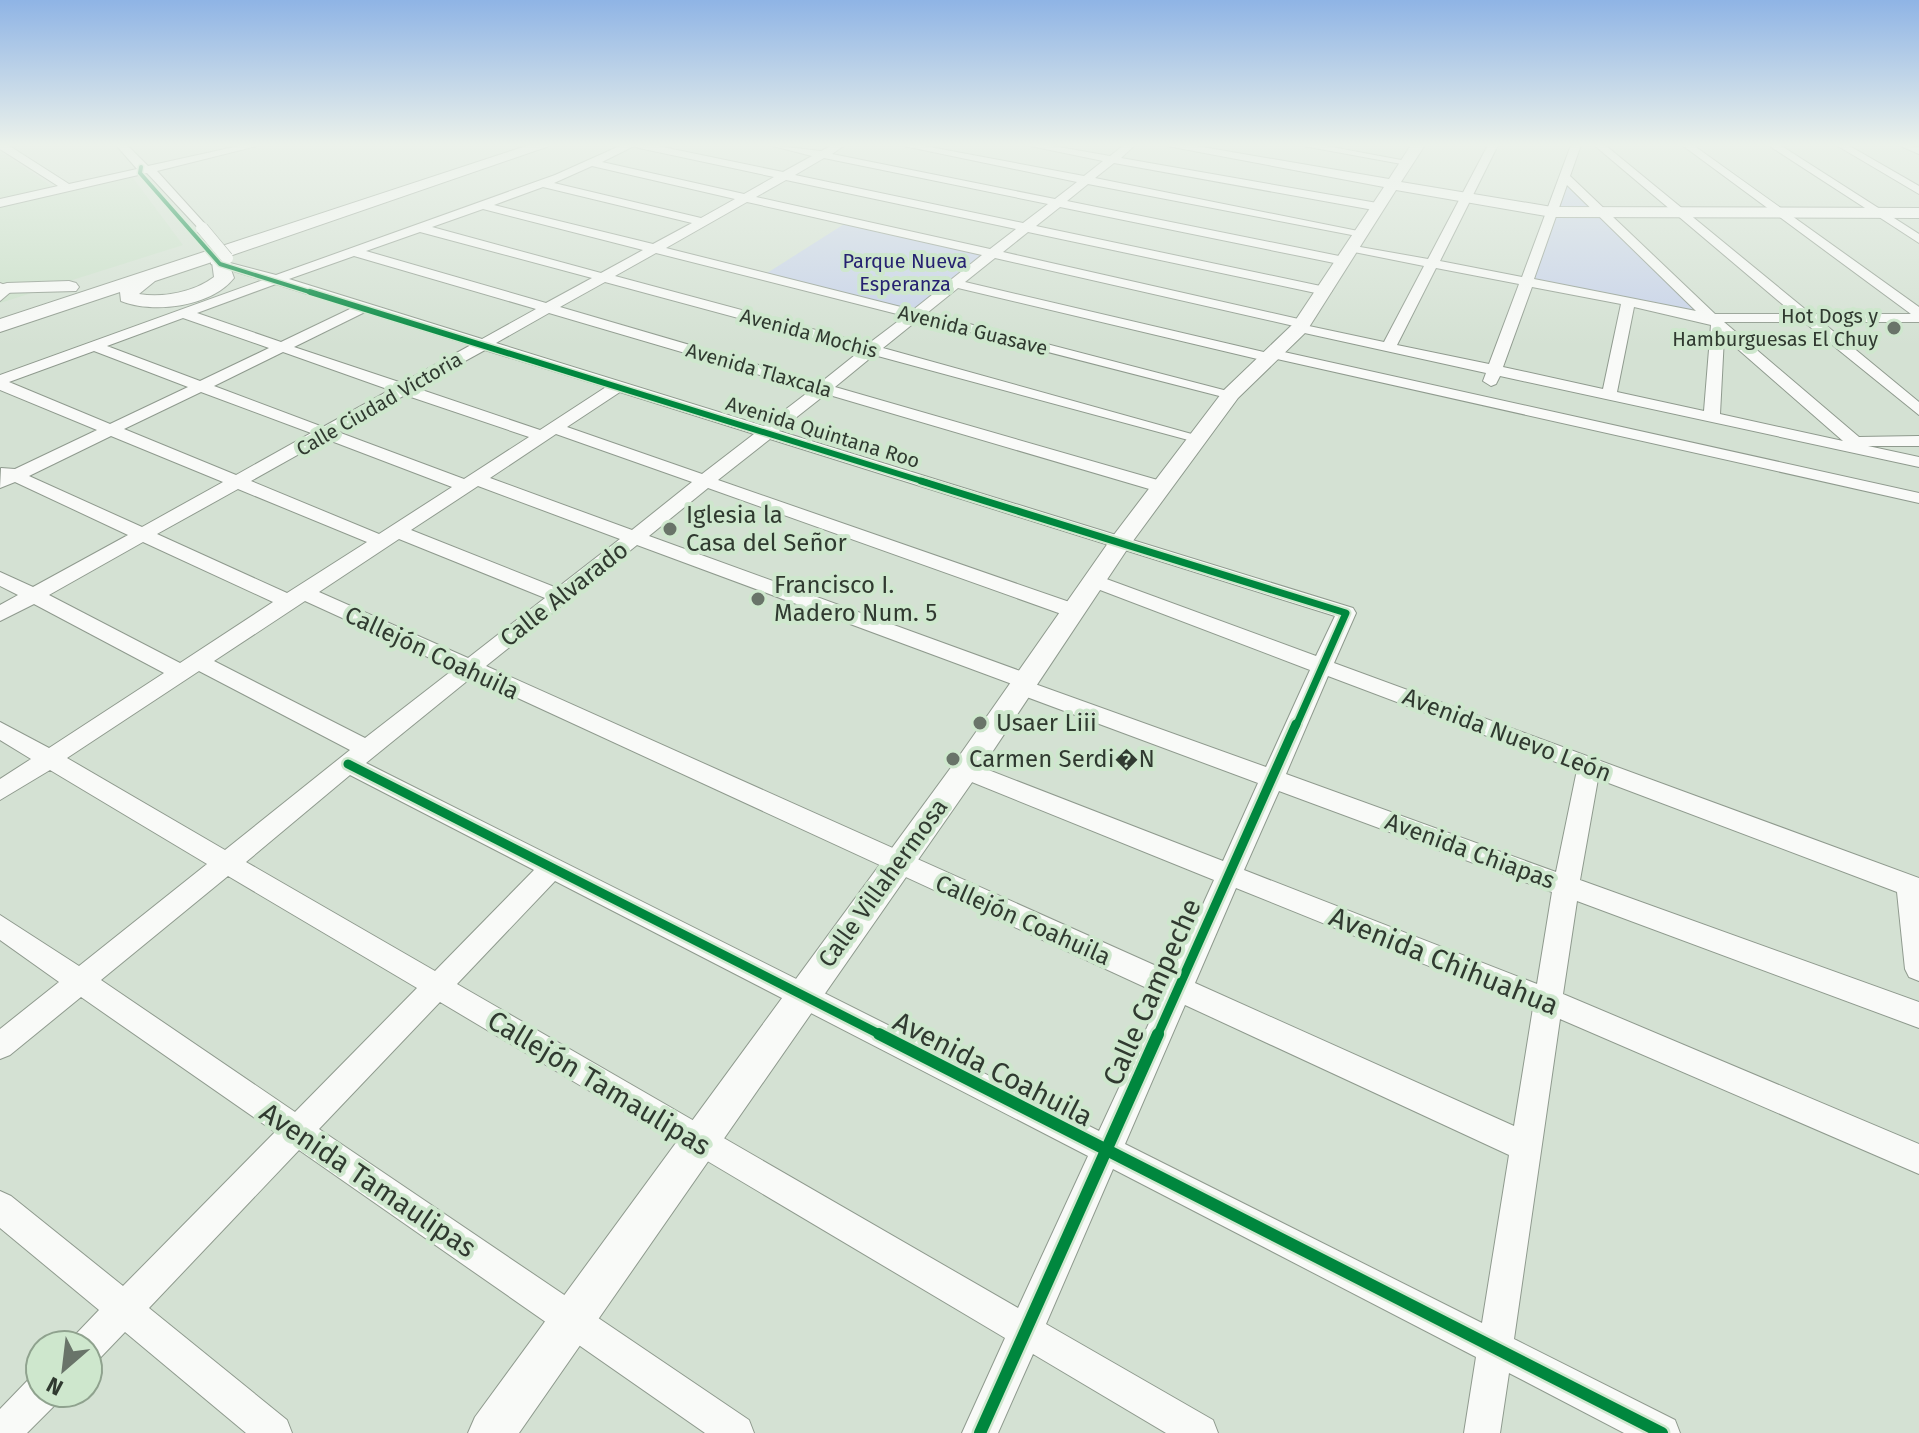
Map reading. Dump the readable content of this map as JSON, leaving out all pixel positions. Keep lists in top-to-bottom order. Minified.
{"streets":{"main road":["Calle Villahermosa"],"street":["Avenida Guasave","Avenida Mochis","Avenida Tlaxcala","Calle Ciudad Victoria","Avenida Quintana Roo","Calle Alvarado","Callejón Coahuila","Avenida Nuevo León","Avenida Chiapas","Avenida Chihuahua","Calle Campeche","Avenida Coahuila","Callejón Tamaulipas","Avenida Tamaulipas"]},"crossings":[["Avenida Guasave","Calle Ciudad Victoria"],["Avenida Guasave","Calle Alvarado"],["Avenida Guasave","Calle Villahermosa"],["Avenida Mochis","Calle Ciudad Victoria"],["Avenida Mochis","Calle Alvarado"],["Avenida Mochis","Calle Villahermosa"],["Avenida Tlaxcala","Calle Ciudad Victoria"],["Avenida Tlaxcala","Calle Alvarado"],["Avenida Tlaxcala","Calle Villahermosa"],["Calle Ciudad Victoria","Avenida Quintana Roo"],["Calle Ciudad Victoria","Callejón Coahuila"],["Calle Ciudad Victoria","Avenida Chiapas"],["Calle Ciudad Victoria","Avenida Coahuila"],["Avenida Quintana Roo","Calle Alvarado"],["Avenida Quintana Roo","Calle Villahermosa"],["Avenida Quintana Roo","Calle Campeche"],["Calle Alvarado","Callejón Coahuila"],["Calle Alvarado","Avenida Chiapas"],["Calle Alvarado","Avenida Coahuila"],["Calle Alvarado","Callejón Tamaulipas"],["Calle Alvarado","Avenida Tamaulipas"],["Callejón Coahuila","Calle Villahermosa"],["Callejón Coahuila","Calle Campeche"],["Avenida Nuevo León","Calle Villahermosa"],["Avenida Nuevo León","Calle Campeche"],["Avenida Chiapas","Calle Villahermosa"],["Avenida Chiapas","Calle Campeche"],["Calle Villahermosa","Avenida Chihuahua"],["Calle Villahermosa","Avenida Coahuila"],["Calle Villahermosa","Callejón Tamaulipas"],["Calle Villahermosa","Avenida Tamaulipas"],["Avenida Chihuahua","Calle Campeche"],["Calle Campeche","Avenida Coahuila"],["Calle Campeche","Callejón Tamaulipas"]],"parks":["Parque Nueva Esperanza"],"places":["Hot Dogs y Hamburguesas El Chuy","Iglesia la Casa del Señor","Francisco I. Madero Num. 5","Usaer Liii","Carmen Serdi�N"],"north":"bottom left"}
